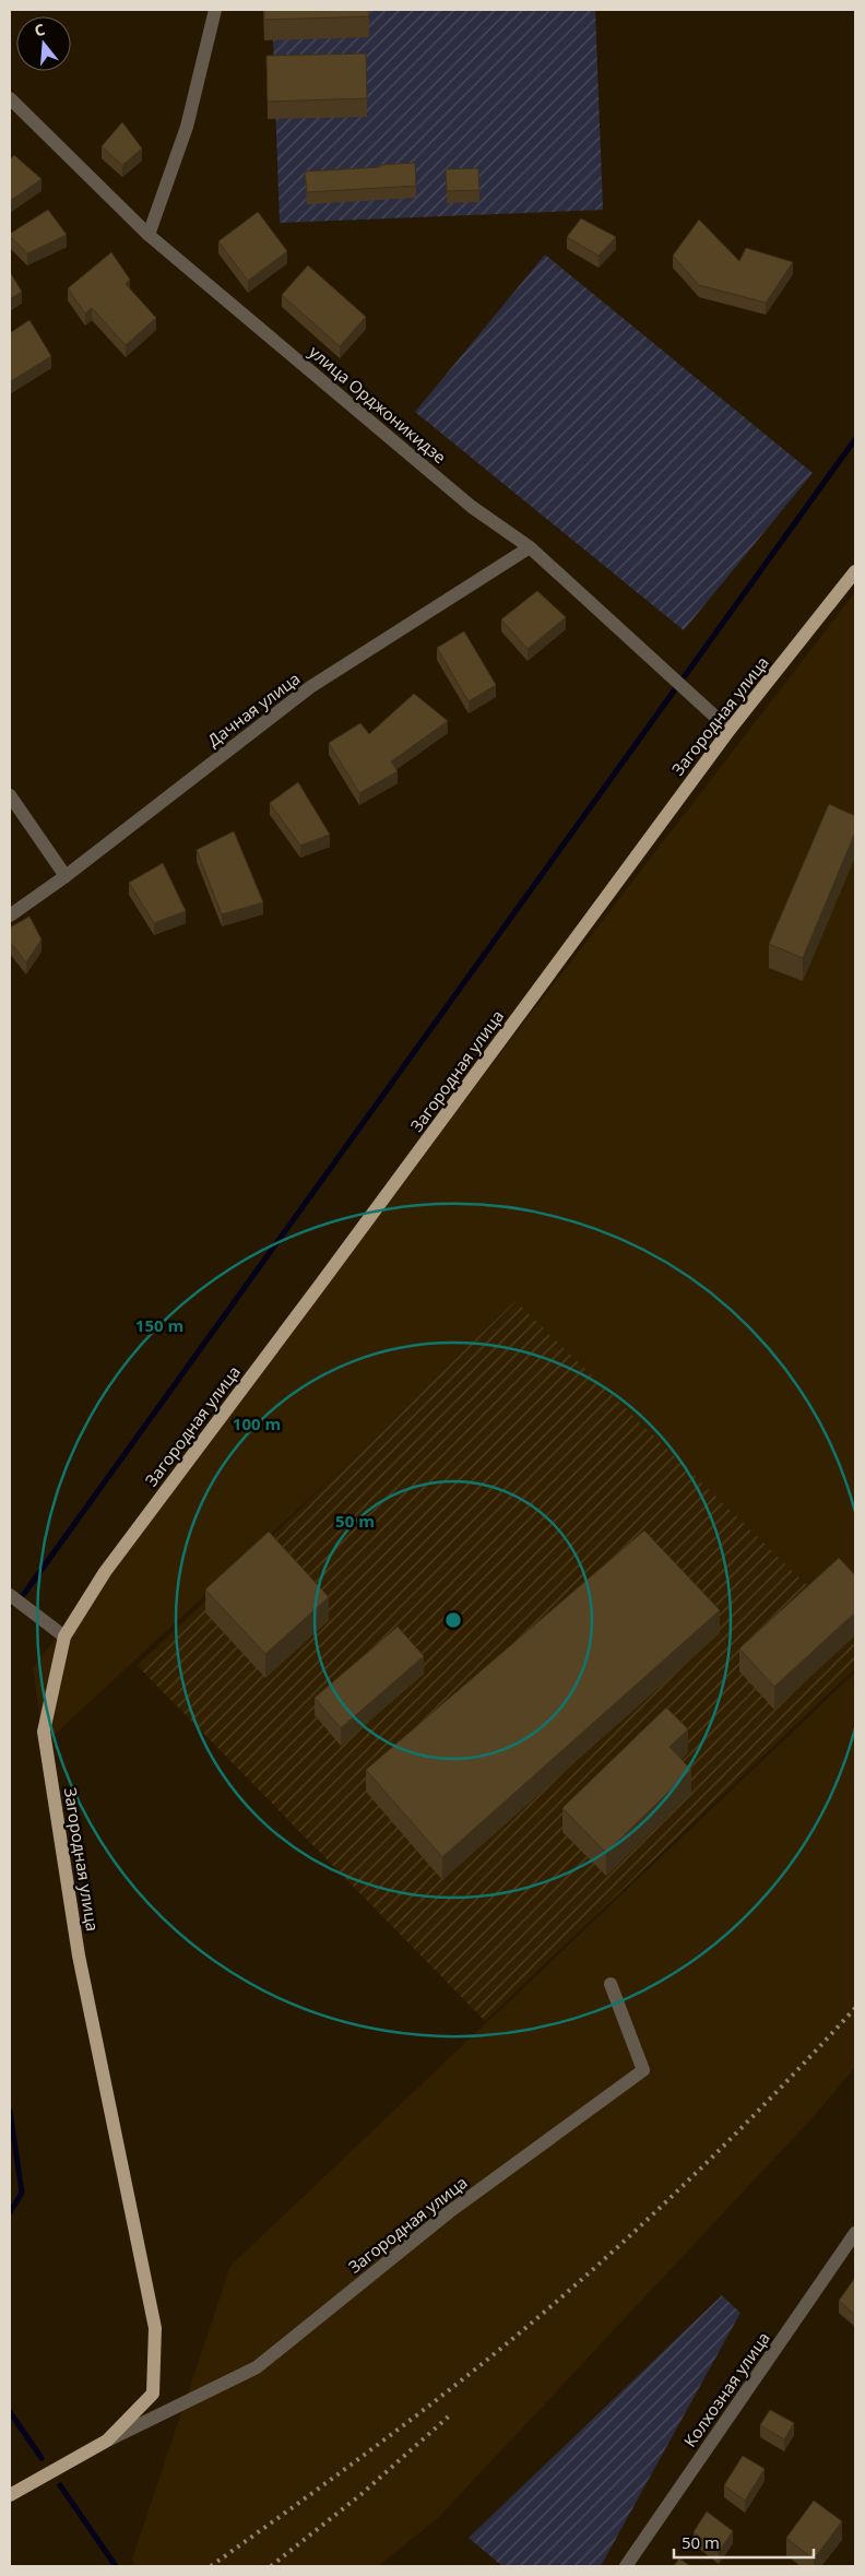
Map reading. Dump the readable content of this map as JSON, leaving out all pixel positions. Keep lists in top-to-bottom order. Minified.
{"streets":{"main road":["Загородная улица"],"street":["улица Орджоникидзе","Дачная улица","Колхозная улица"]},"crossings":[["улица Орджоникидзе","Дачная улица"],["улица Орджоникидзе","Загородная улица"]],"scale_bar":"50 m","north":"top","rings":["150 m","100 m","50 m"]}
